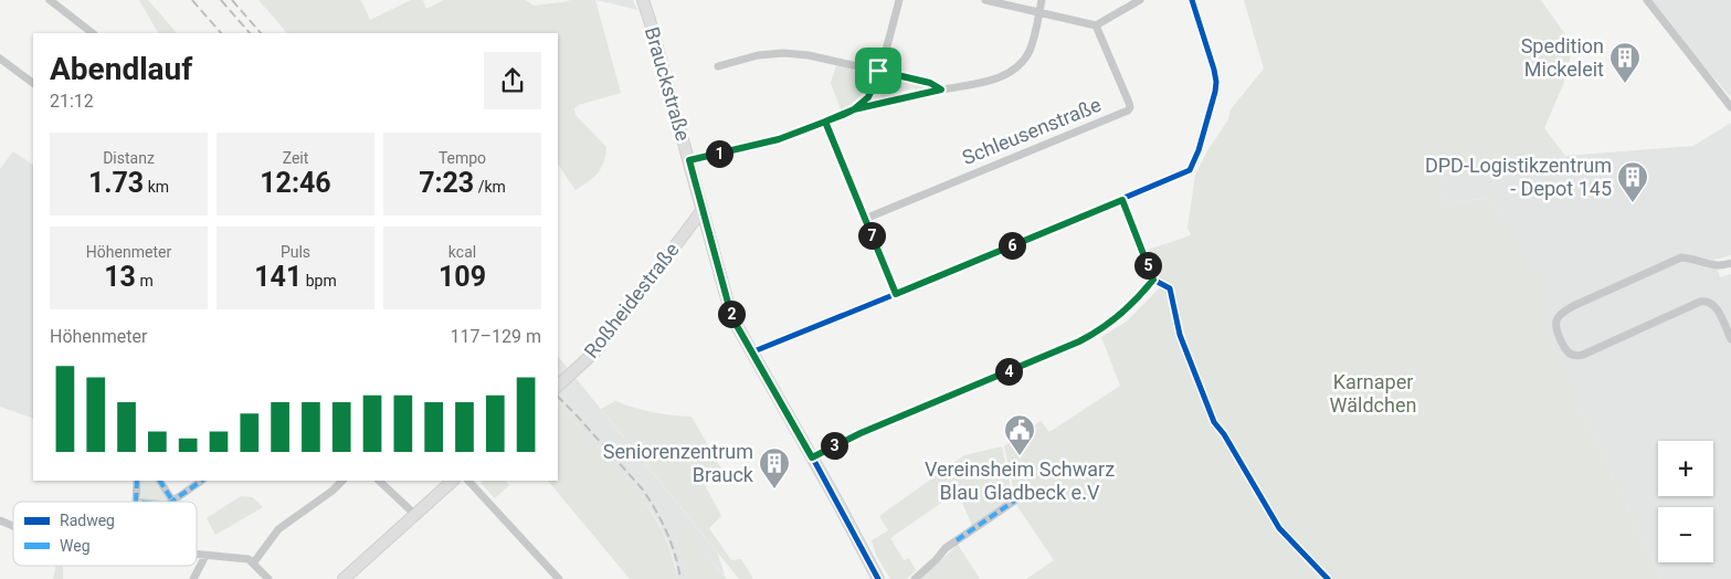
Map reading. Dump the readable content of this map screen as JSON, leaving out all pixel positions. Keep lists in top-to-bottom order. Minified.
{"streets":{"main road":["Brauckstraße","Roßheidestraße"],"street":["Schleusenstraße"]},"crossings":[["Brauckstraße","Roßheidestraße"]],"parks":["Karnaper Wäldchen"],"places":{"building":["Spedition Mickeleit","DPD-Logistikzentrum - Depot 145","Seniorenzentrum Brauck"],"public building":["Vereinsheim Schwarz Blau Gladbeck e.V"]},"legend":["Radweg","Weg"],"page":{"heading":["Abendlauf","21:12"],"stats":[["Distanz","1.73 km"],["Zeit","12:46"],["Tempo","7:23 /km"],["Höhenmeter","13 m"],["Puls","141 bpm"],["kcal","109"]],"pins":["1","7","6","5","2","4","3"],"chart":["Höhenmeter","117–129 m"],"map_buttons":["+","−"]}}
